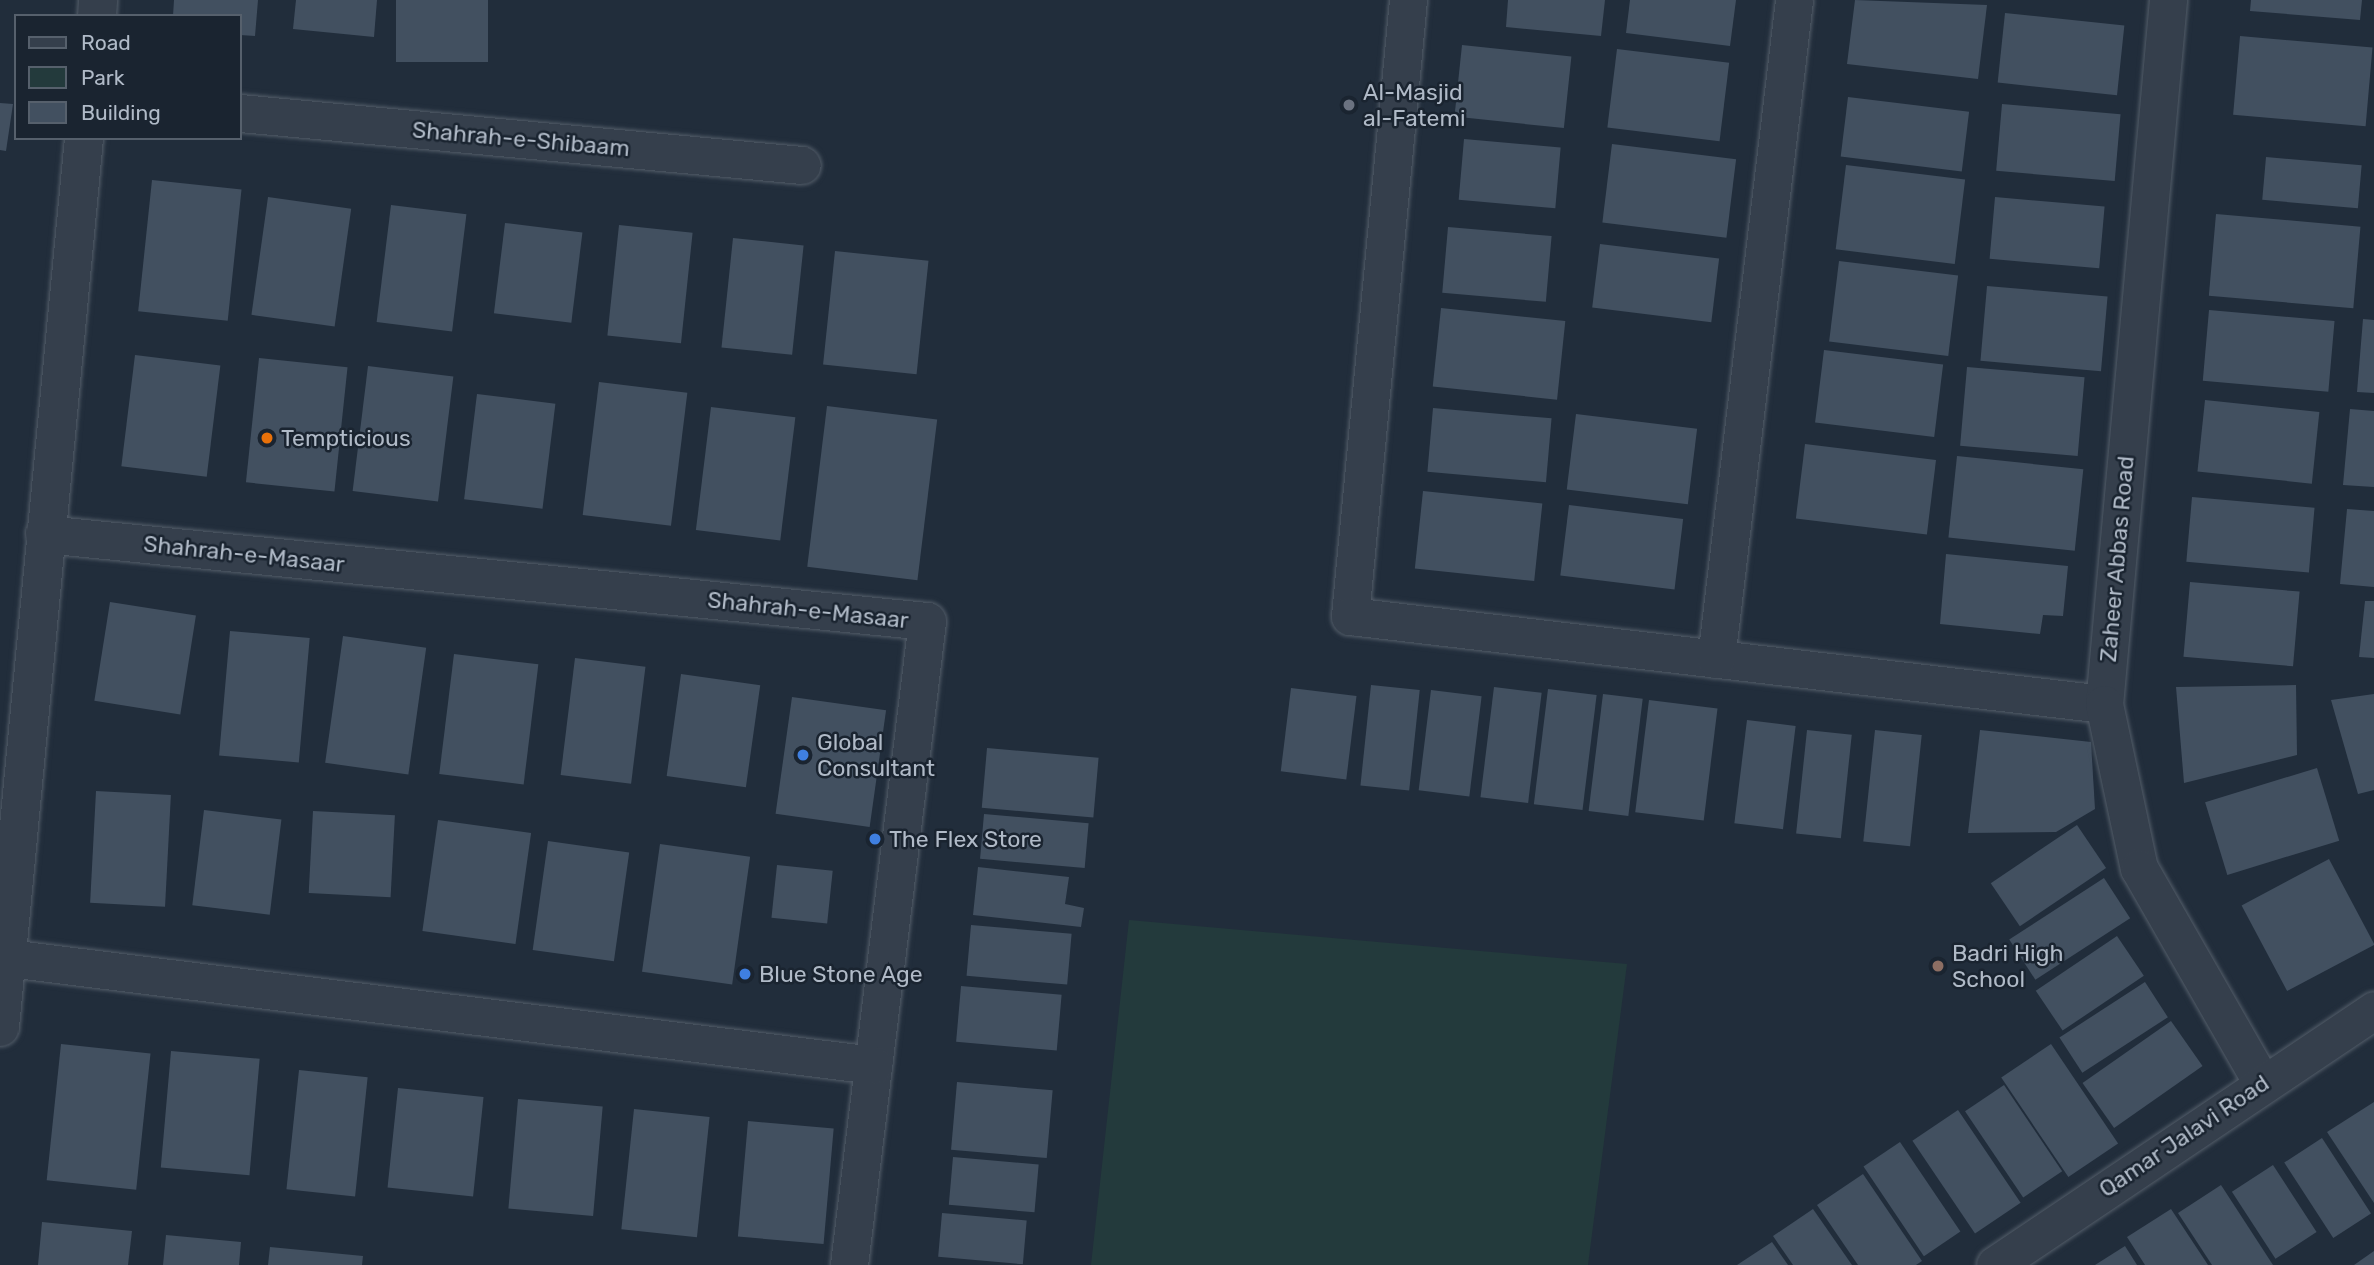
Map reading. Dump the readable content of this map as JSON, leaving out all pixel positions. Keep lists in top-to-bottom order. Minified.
{"streets":{"street":["Shahrah-e-Shibaam","Shahrah-e-Masaar","Zaheer Abbas Road","Qamar Jalavi Road"]},"crossings":[["Zaheer Abbas Road","Qamar Jalavi Road"]],"places":["Al-Masjid al-Fatemi","Tempticious","Global Consultant","The Flex Store","Badri High School","Blue Stone Age"],"legend":["Road","Park","Building"]}
